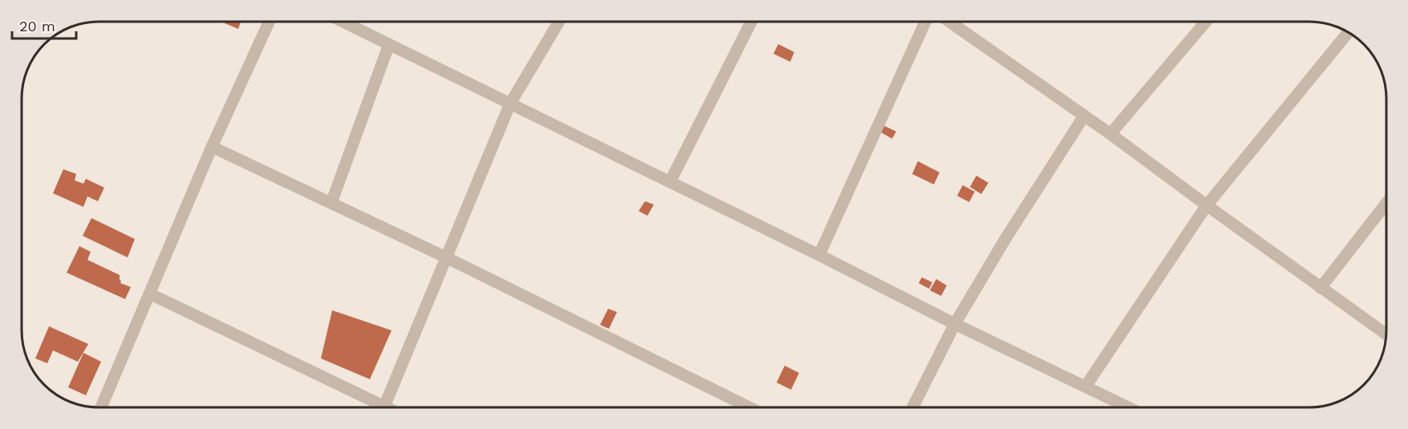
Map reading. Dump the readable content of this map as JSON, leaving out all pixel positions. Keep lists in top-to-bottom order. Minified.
{"scale_bar":"20 m"}
